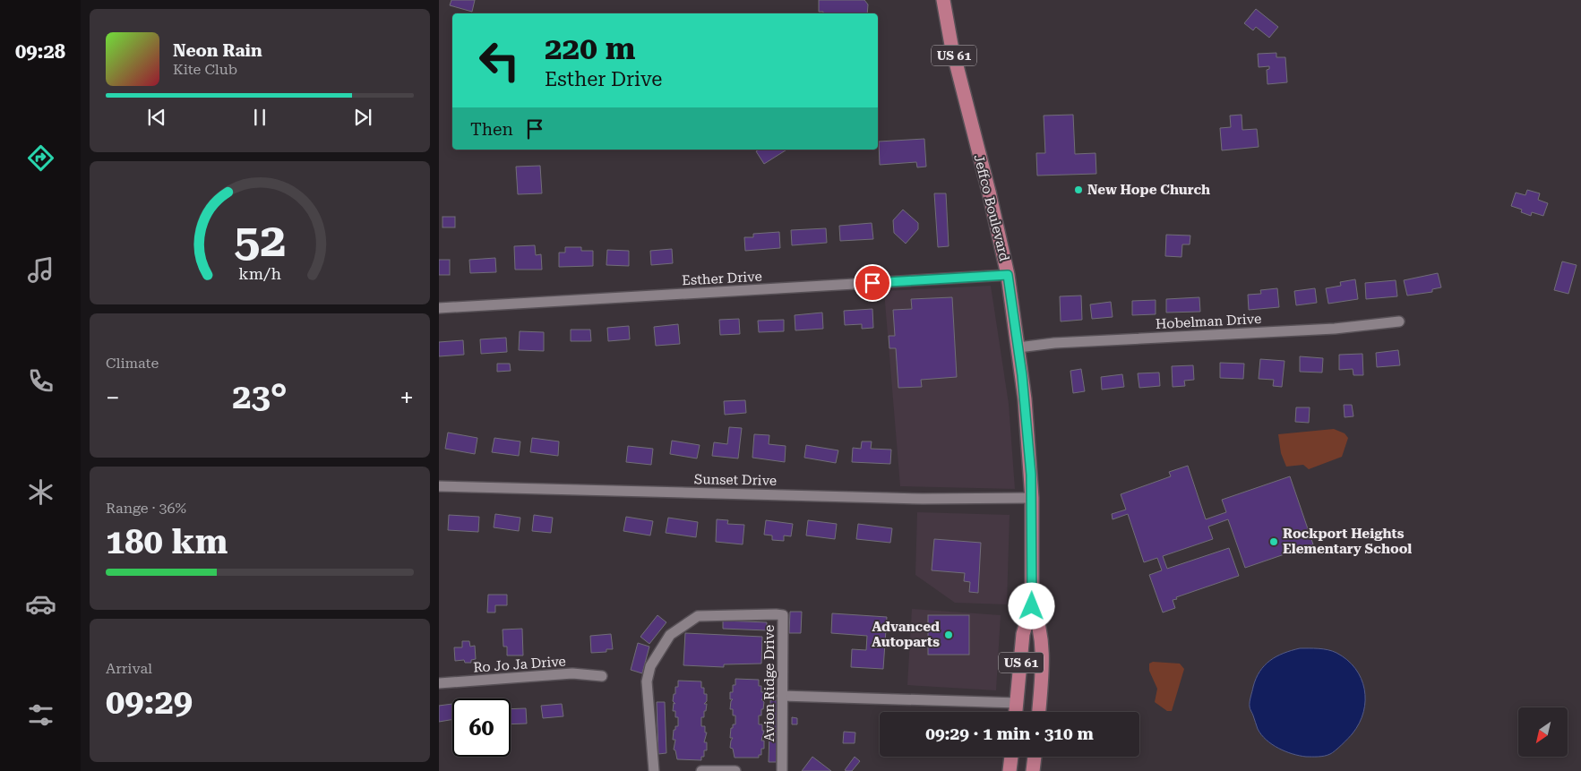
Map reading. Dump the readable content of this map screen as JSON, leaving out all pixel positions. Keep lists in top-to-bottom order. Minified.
{"streets":{"main road":["US 61","Jeffco Boulevard"],"street":["Esther Drive","Hobelman Drive","Sunset Drive","Ro Jo Ja Drive","Avion Ridge Drive"]},"crossings":[["Jeffco Boulevard","Esther Drive"],["Jeffco Boulevard","Hobelman Drive"],["Jeffco Boulevard","Sunset Drive"]],"places":["New Hope Church","Rockport Heights Elementary School","Advanced Autoparts"],"north":"bottom left","page":{"tabs":"09:28","turn":["220 m","Esther Drive"],"song":["Neon Rain","Kite Club"],"then":"Then","tile":["Climate",["Range · 36%","180 km"],["Arrival","09:29"]],"heat":["−","23°","+"],"limit":"60","trip":"09:29 · 1 min · 310 m","gauge":["52","km/h"]}}
